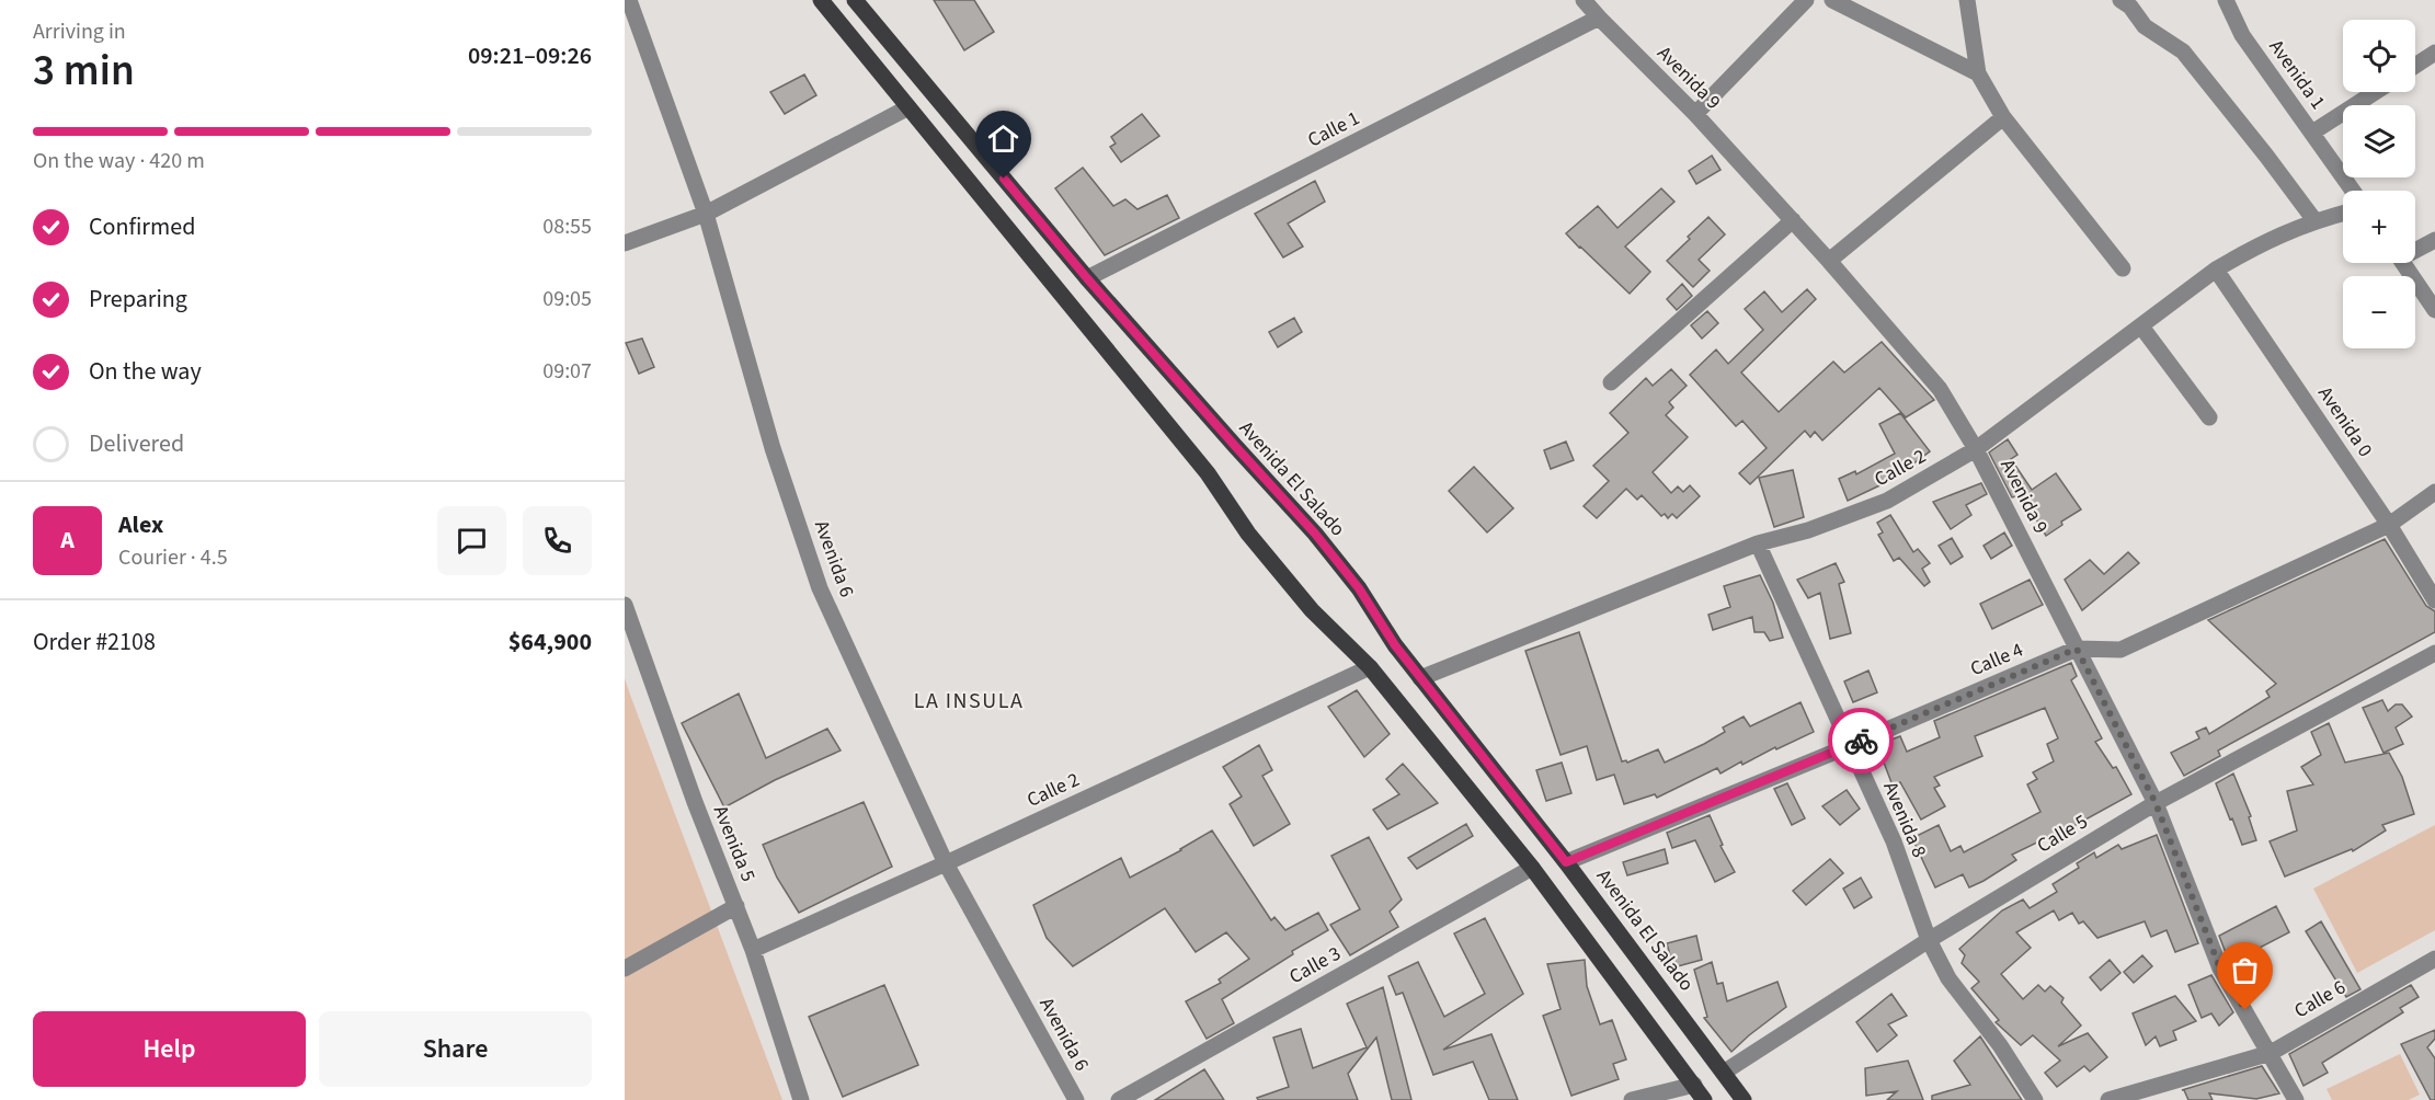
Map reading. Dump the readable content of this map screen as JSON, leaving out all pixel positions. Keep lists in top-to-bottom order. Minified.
{"streets":{"main road":["Avenida El Salado"],"street":["Avenida 1","Avenida 9","Calle 1","Avenida 0","Calle 2","Avenida 6","Calle 4","Avenida 8","Calle 5","Avenida 5","Calle 3","Calle 6"]},"crossings":[["Avenida 9","Calle 1"],["Avenida 9","Calle 2"],["Avenida 9","Calle 4"],["Avenida 9","Calle 5"],["Avenida 9","Calle 6"],["Calle 1","Avenida El Salado"],["Avenida 0","Calle 2"],["Avenida 0","Calle 4"],["Calle 2","Avenida El Salado"],["Calle 2","Avenida 6"],["Calle 2","Avenida 8"],["Calle 2","Avenida 5"],["Avenida El Salado","Calle 4"],["Avenida El Salado","Calle 5"],["Calle 4","Avenida 8"],["Avenida 8","Calle 5"]],"districts":["LA INSULA"],"page":{"heading":["3 min","Arriving in","09:21–09:26"],"panel":["Alex","Courier · 4.5","Order #2108","$64,900"],"map_buttons":["+","−"],"bar":"On the way · 420 m","list":[["Confirmed","08:55"],["Preparing","09:05"],["On the way","09:07"],"Delivered"],"round":"A","buttons":["Help","Share"]}}
